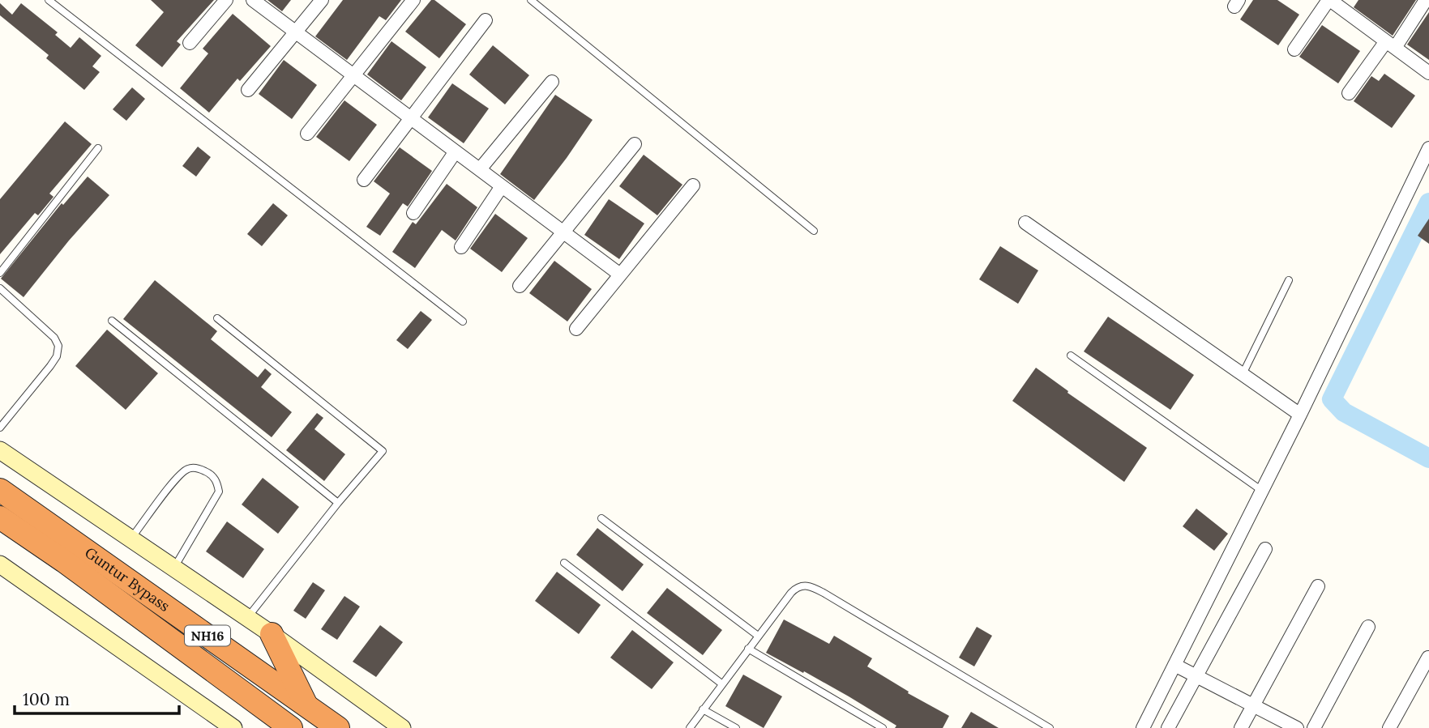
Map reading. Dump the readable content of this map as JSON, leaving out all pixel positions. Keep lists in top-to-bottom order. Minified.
{"streets":{"highway":["Guntur Bypass","NH16"]},"scale_bar":"100 m"}
